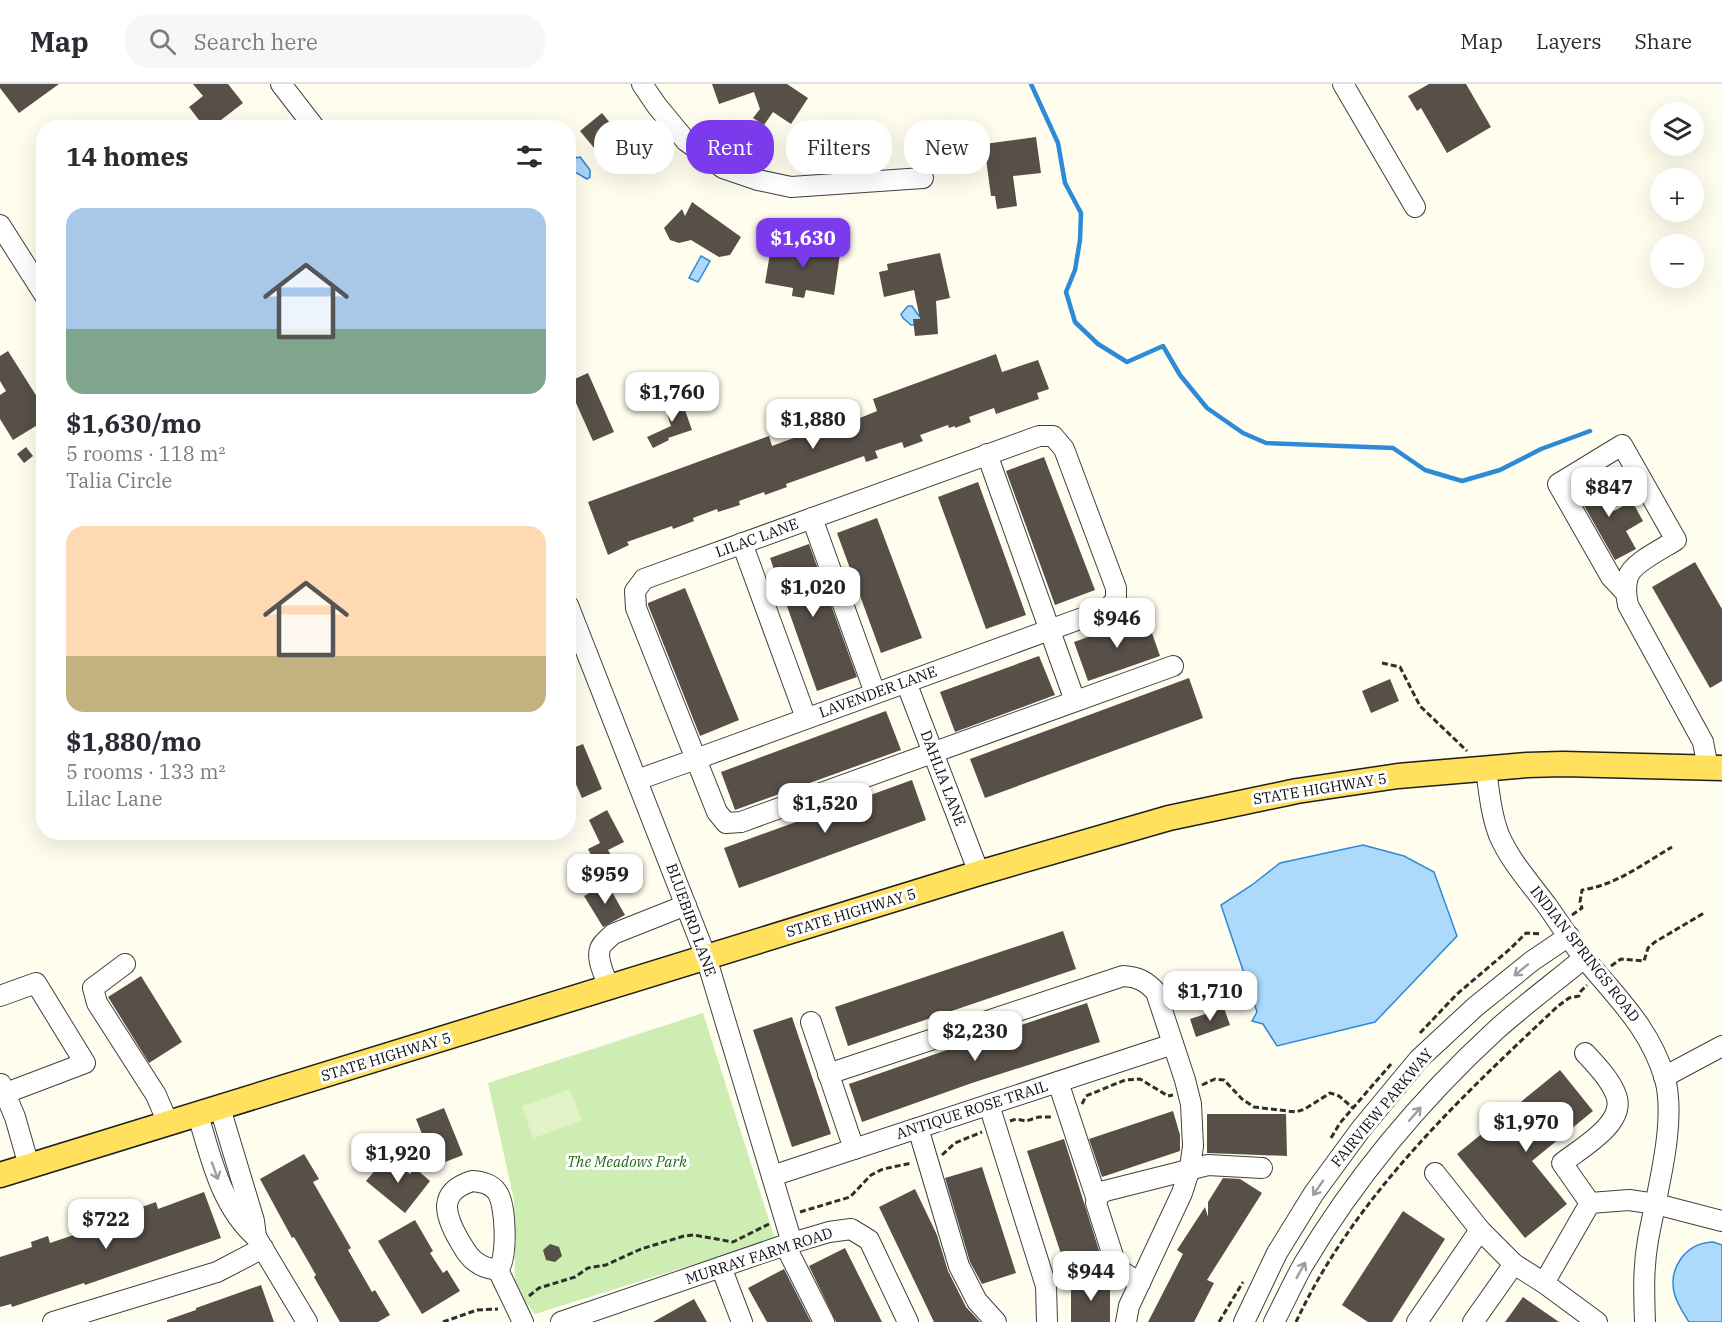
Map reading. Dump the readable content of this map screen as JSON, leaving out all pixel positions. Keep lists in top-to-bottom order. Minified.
{"streets":{"main road":["STATE HIGHWAY 5"],"street":["LILAC LANE","LAVENDER LANE","DAHLIA LANE","BLUEBIRD LANE","INDIAN SPRINGS ROAD","FAIRVIEW PARKWAY","ANTIQUE ROSE TRAIL","MURRAY FARM ROAD"]},"crossings":[["LILAC LANE","LAVENDER LANE"],["LAVENDER LANE","DAHLIA LANE"],["LAVENDER LANE","BLUEBIRD LANE"],["DAHLIA LANE","STATE HIGHWAY 5"],["STATE HIGHWAY 5","BLUEBIRD LANE"],["STATE HIGHWAY 5","INDIAN SPRINGS ROAD"],["BLUEBIRD LANE","ANTIQUE ROSE TRAIL"],["BLUEBIRD LANE","MURRAY FARM ROAD"],["INDIAN SPRINGS ROAD","FAIRVIEW PARKWAY"]],"parks":["The Meadows Park"],"page":{"header":"Map","search":"Search here","nav":["Map","Layers","Share"],"map_buttons":["+","−"],"chip":["Buy","Rent","Filters","New"],"heading":"14 homes","list":[{"name":"$1,630/mo","note":"5 rooms · 118 m² · Talia Circle"},{"name":"$1,880/mo","note":"5 rooms · 133 m² · Lilac Lane"}],"price":["$1,630","$1,760","$1,880","$847","$1,020","$946","$1,520","$959","$1,710","$2,230","$1,970","$1,920","$722","$944"]}}
